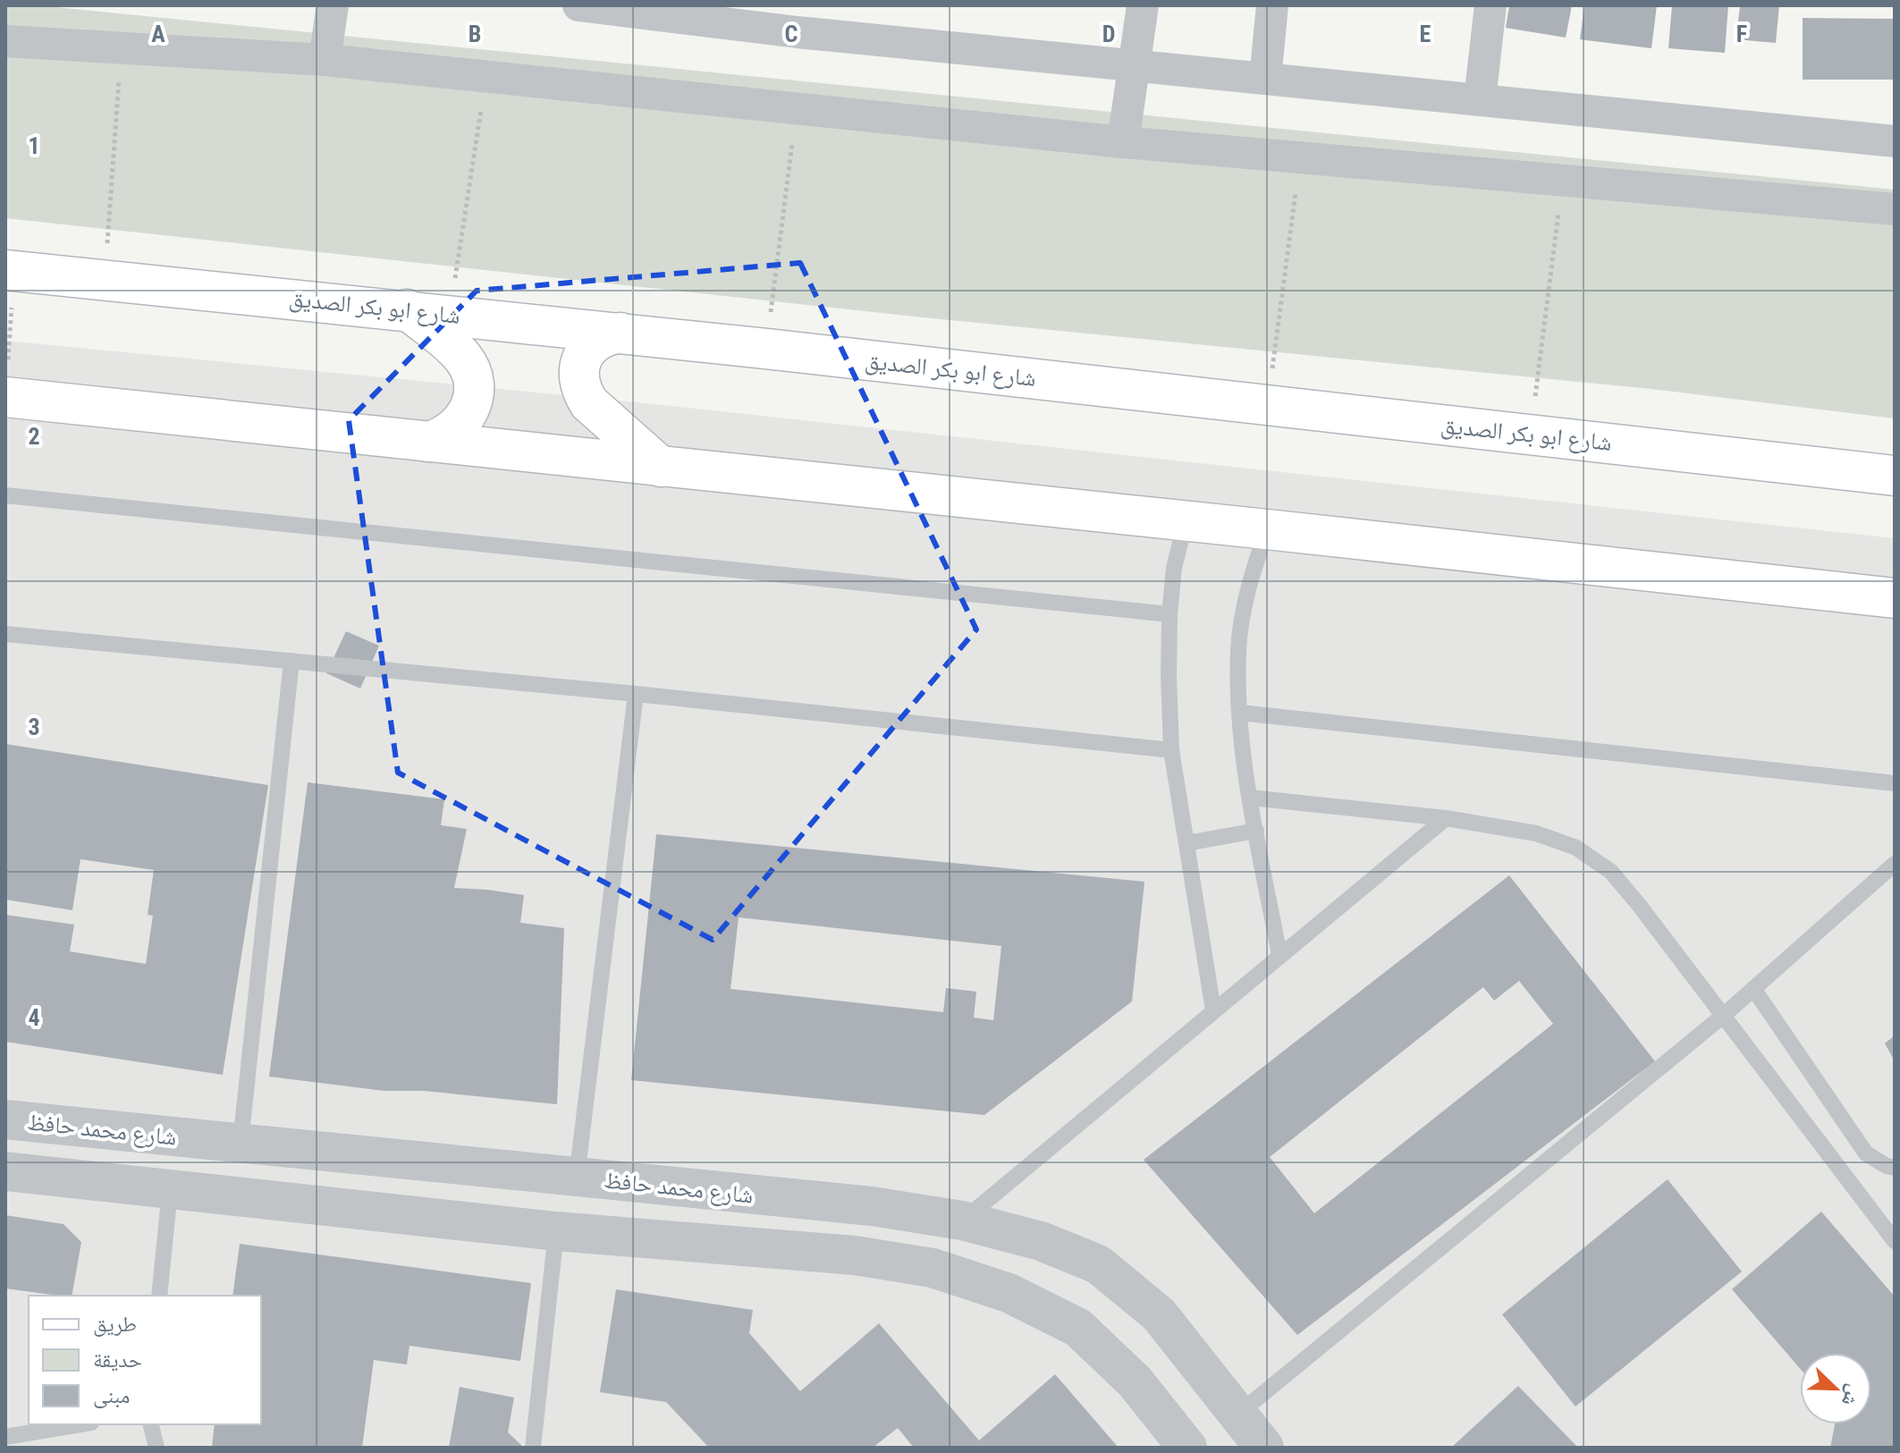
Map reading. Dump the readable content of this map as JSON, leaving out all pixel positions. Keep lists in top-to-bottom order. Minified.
{"streets":{"main road":["شارع ابو بكر الصديق"],"street":["شارع محمد حافظ"]},"legend":["طريق","حديقة","مبنى"],"north":"bottom right","grid":{"columns":["A","B","C","D","E","F"],"rows":["1","2","3","4"]}}
